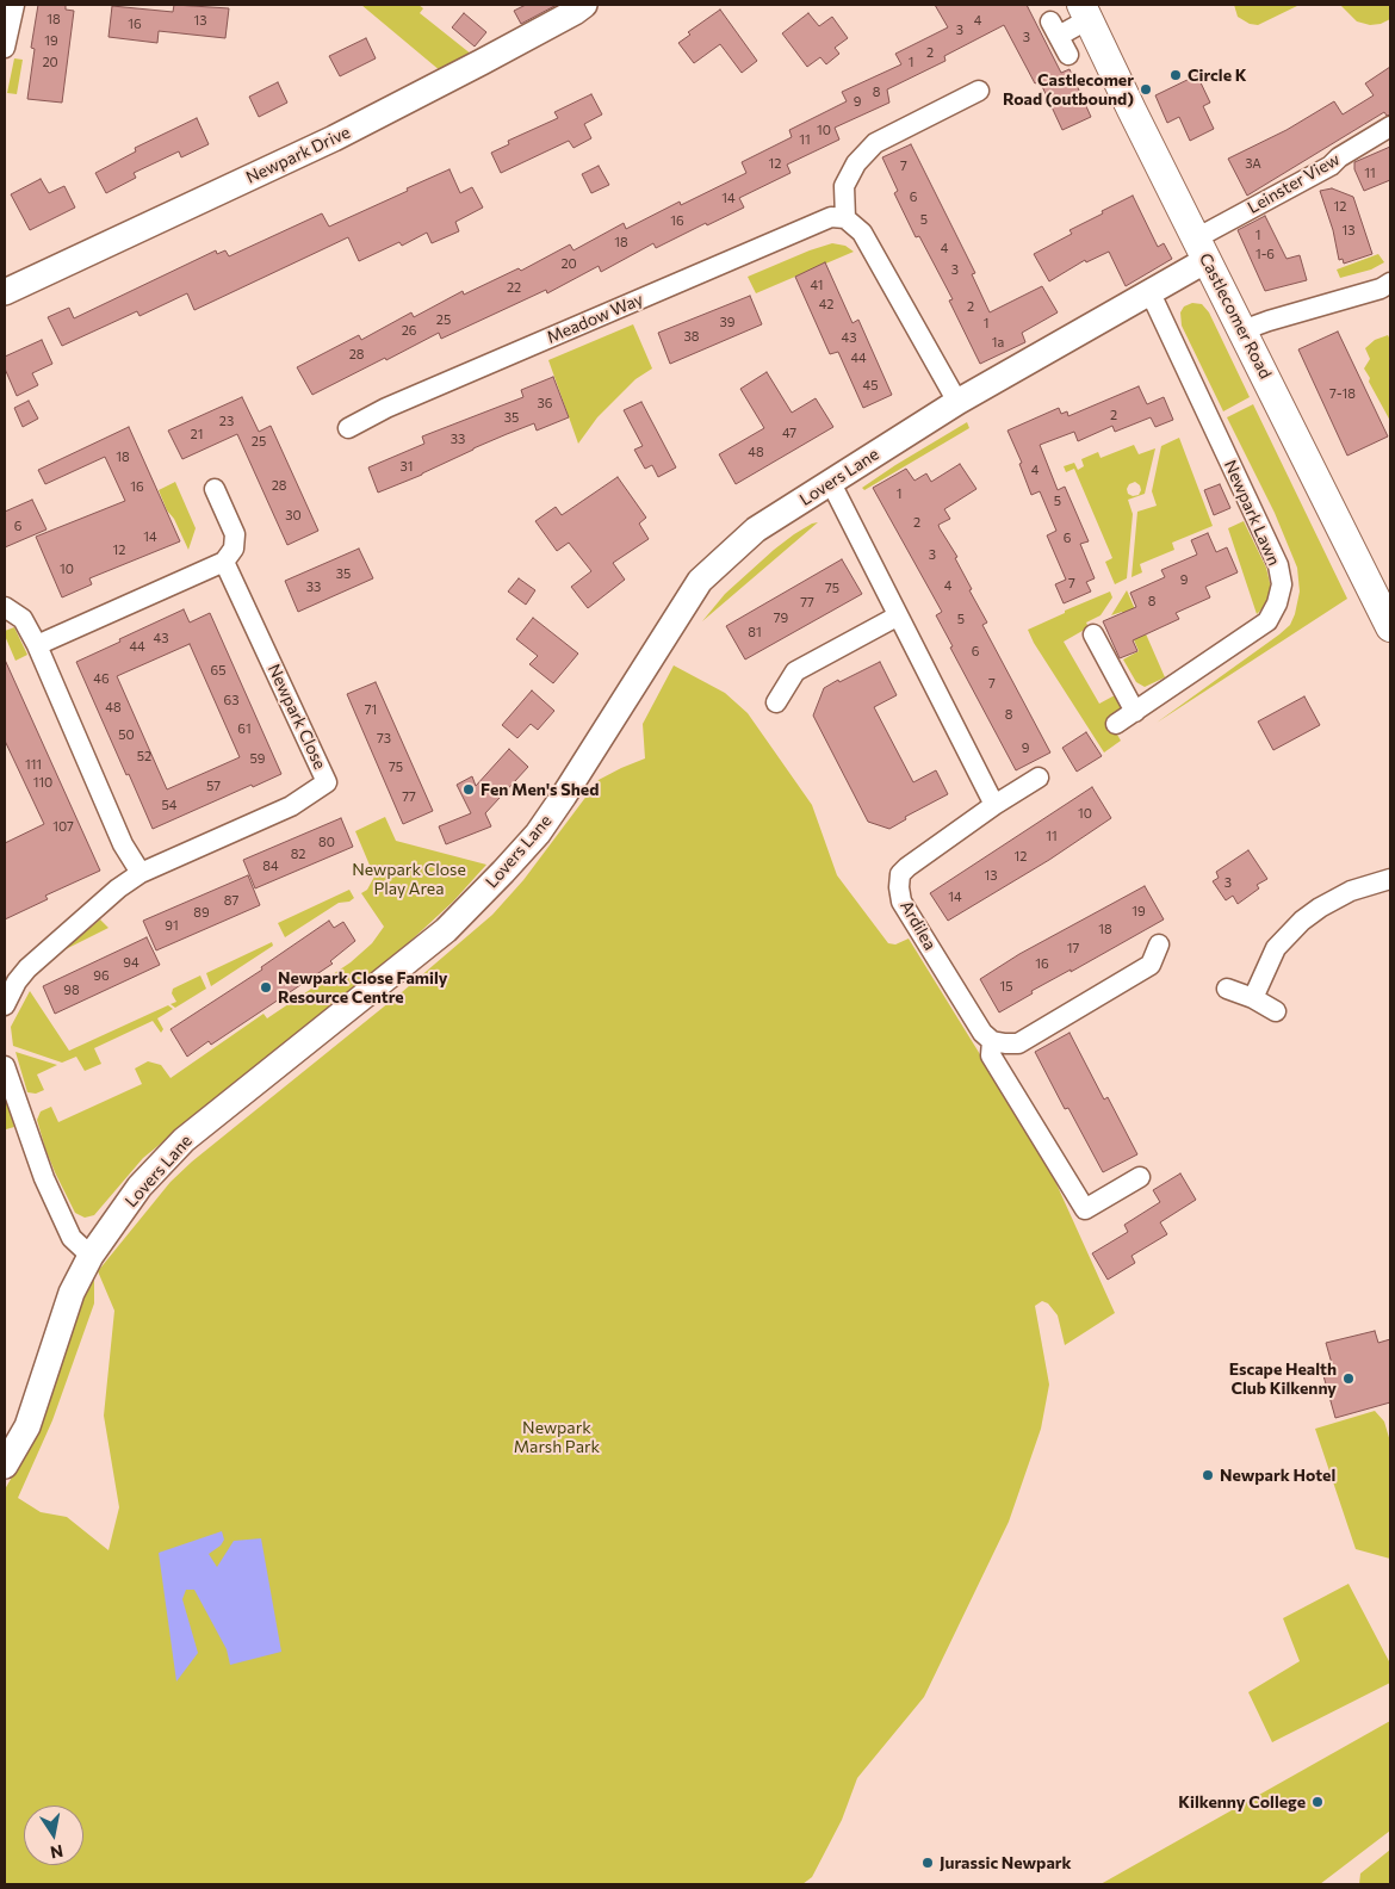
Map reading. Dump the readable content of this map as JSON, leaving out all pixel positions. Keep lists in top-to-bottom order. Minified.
{"streets":{"main road":["Castlecomer Road"],"street":["Newpark Drive","Leinster View","Meadow Way","Lovers Lane","Newpark Lawn","Newpark Close","Ardilea"]},"crossings":[["Leinster View","Castlecomer Road"],["Leinster View","Lovers Lane"],["Castlecomer Road","Lovers Lane"],["Lovers Lane","Newpark Lawn"]],"parks":["Newpark Close Play Area","Newpark Marsh Park"],"places":["Circle K","Castlecomer Road (outbound)","Fen Men's Shed","Newpark Close Family Resource Centre","Escape Health Club Kilkenny","Newpark Hotel","Kilkenny College","Jurassic Newpark"],"house_numbers":["18","13","4","16","3","3","19","2","20","1","8","9","10","11","12","3A","7","11","6","14","12","5","16","13","1","18","4","1-6","20","3","41","22","42","2","25","39","1","26","38","43","1a","28","44","45","7-18","36","2","35","23","47","21","33","25","48","18","31","4","28","16","1","5","30","2","6","14","6","12","3","10","35","9","7","4","33","75","8","77","79","5","81","43","44","6","65","46","7","63","48","71","8","61","50","73","9","52","59","111","75","110","57","77","54","10","107","11","80","82","12","84","13","3","14","87","19","89","91","18","17","94","16","96","15","98"],"north":"bottom"}
